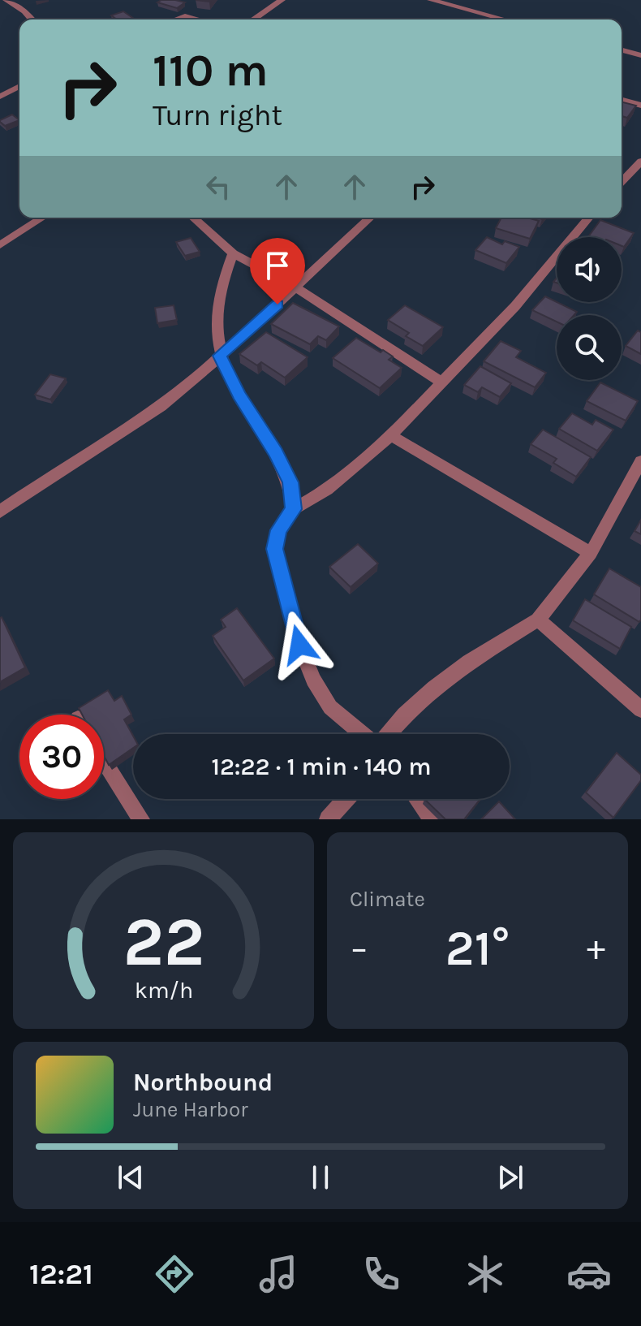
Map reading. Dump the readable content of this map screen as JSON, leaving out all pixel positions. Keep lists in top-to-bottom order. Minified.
{"page":{"turn":["110 m","Turn right"],"limit":"30","trip":"12:22 · 1 min · 140 m","tile":"Climate","heat":["−","21°","+"],"song":["Northbound","June Harbor"],"tabs":"12:21","gauge":["22","km/h"]}}
